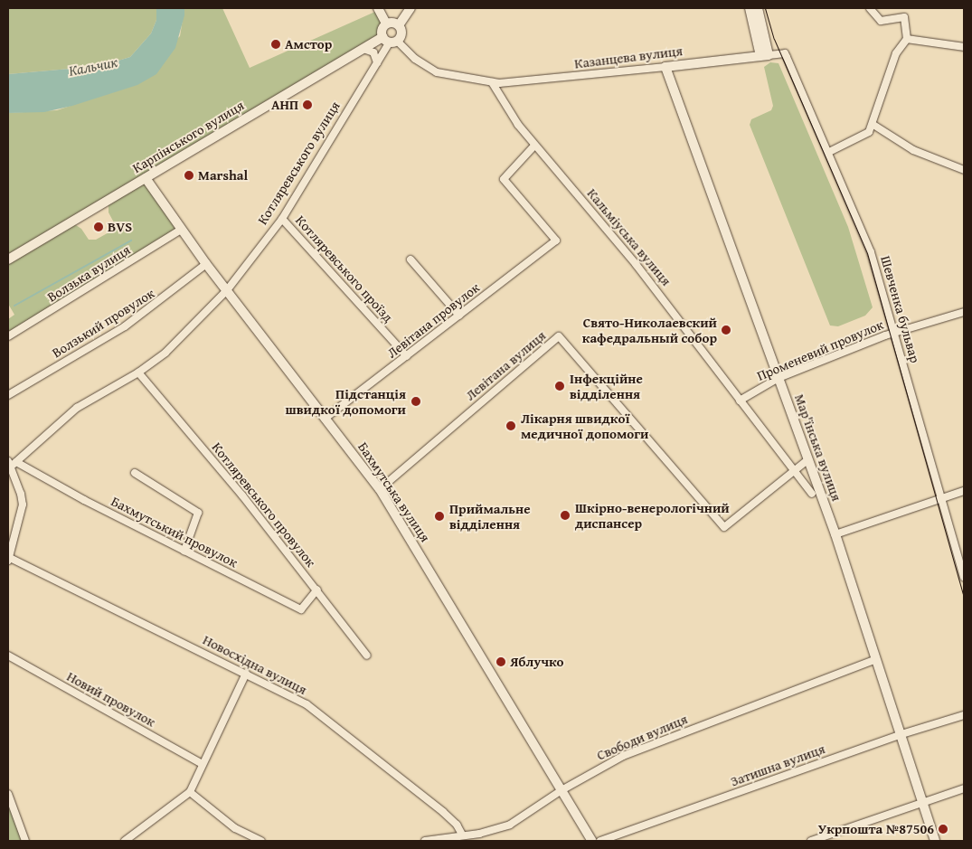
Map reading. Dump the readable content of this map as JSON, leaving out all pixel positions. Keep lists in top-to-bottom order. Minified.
{"streets":{"street":["Казанцева вулиця","Карпінського вулиця","Котляревського вулиця","Кальміуська вулиця","Котляревського проїзд","Волзька вулиця","Шевченка бульвар","Левітана провулок","Волзький провулок","Променевий провулок","Левітана вулиця","Мар'їнська вулиця","Бахмутська вулиця","Котляревського провулок","Бахмутський провулок","Новосхідна вулиця","Новий провулок","Свободи вулиця","Затишна вулиця"]},"crossings":[["Казанцева вулиця","Кальміуська вулиця"],["Казанцева вулиця","Шевченка бульвар"],["Казанцева вулиця","Мар'їнська вулиця"],["Карпінського вулиця","Котляревського вулиця"],["Карпінського вулиця","Бахмутська вулиця"],["Котляревського вулиця","Котляревського проїзд"],["Котляревського вулиця","Бахмутська вулиця"],["Котляревського вулиця","Котляревського провулок"],["Котляревського вулиця","Бахмутський провулок"],["Кальміуська вулиця","Левітана провулок"],["Кальміуська вулиця","Променевий провулок"],["Кальміуська вулиця","Левітана вулиця"],["Котляревського проїзд","Левітана провулок"],["Волзька вулиця","Бахмутська вулиця"],["Шевченка бульвар","Променевий провулок"],["Левітана провулок","Бахмутська вулиця"],["Волзький провулок","Бахмутська вулиця"],["Променевий провулок","Мар'їнська вулиця"],["Левітана вулиця","Мар'їнська вулиця"],["Левітана вулиця","Бахмутська вулиця"],["Мар'їнська вулиця","Свободи вулиця"],["Мар'їнська вулиця","Затишна вулиця"],["Бахмутська вулиця","Свободи вулиця"],["Котляревського провулок","Бахмутський провулок"],["Новосхідна вулиця","Свободи вулиця"]],"water":["Кальчик"],"places":["Амстор","АНП","Marshal","BVS","Свято-Николаевский кафедральный собор","Інфекційне відділення","Підстанція швидкої допомоги","Лікарня швидкої медичної допомоги","Шкірно-венерологічний диспансер","Приймальне відділення","Яблучко","Укрпошта №87506"]}
